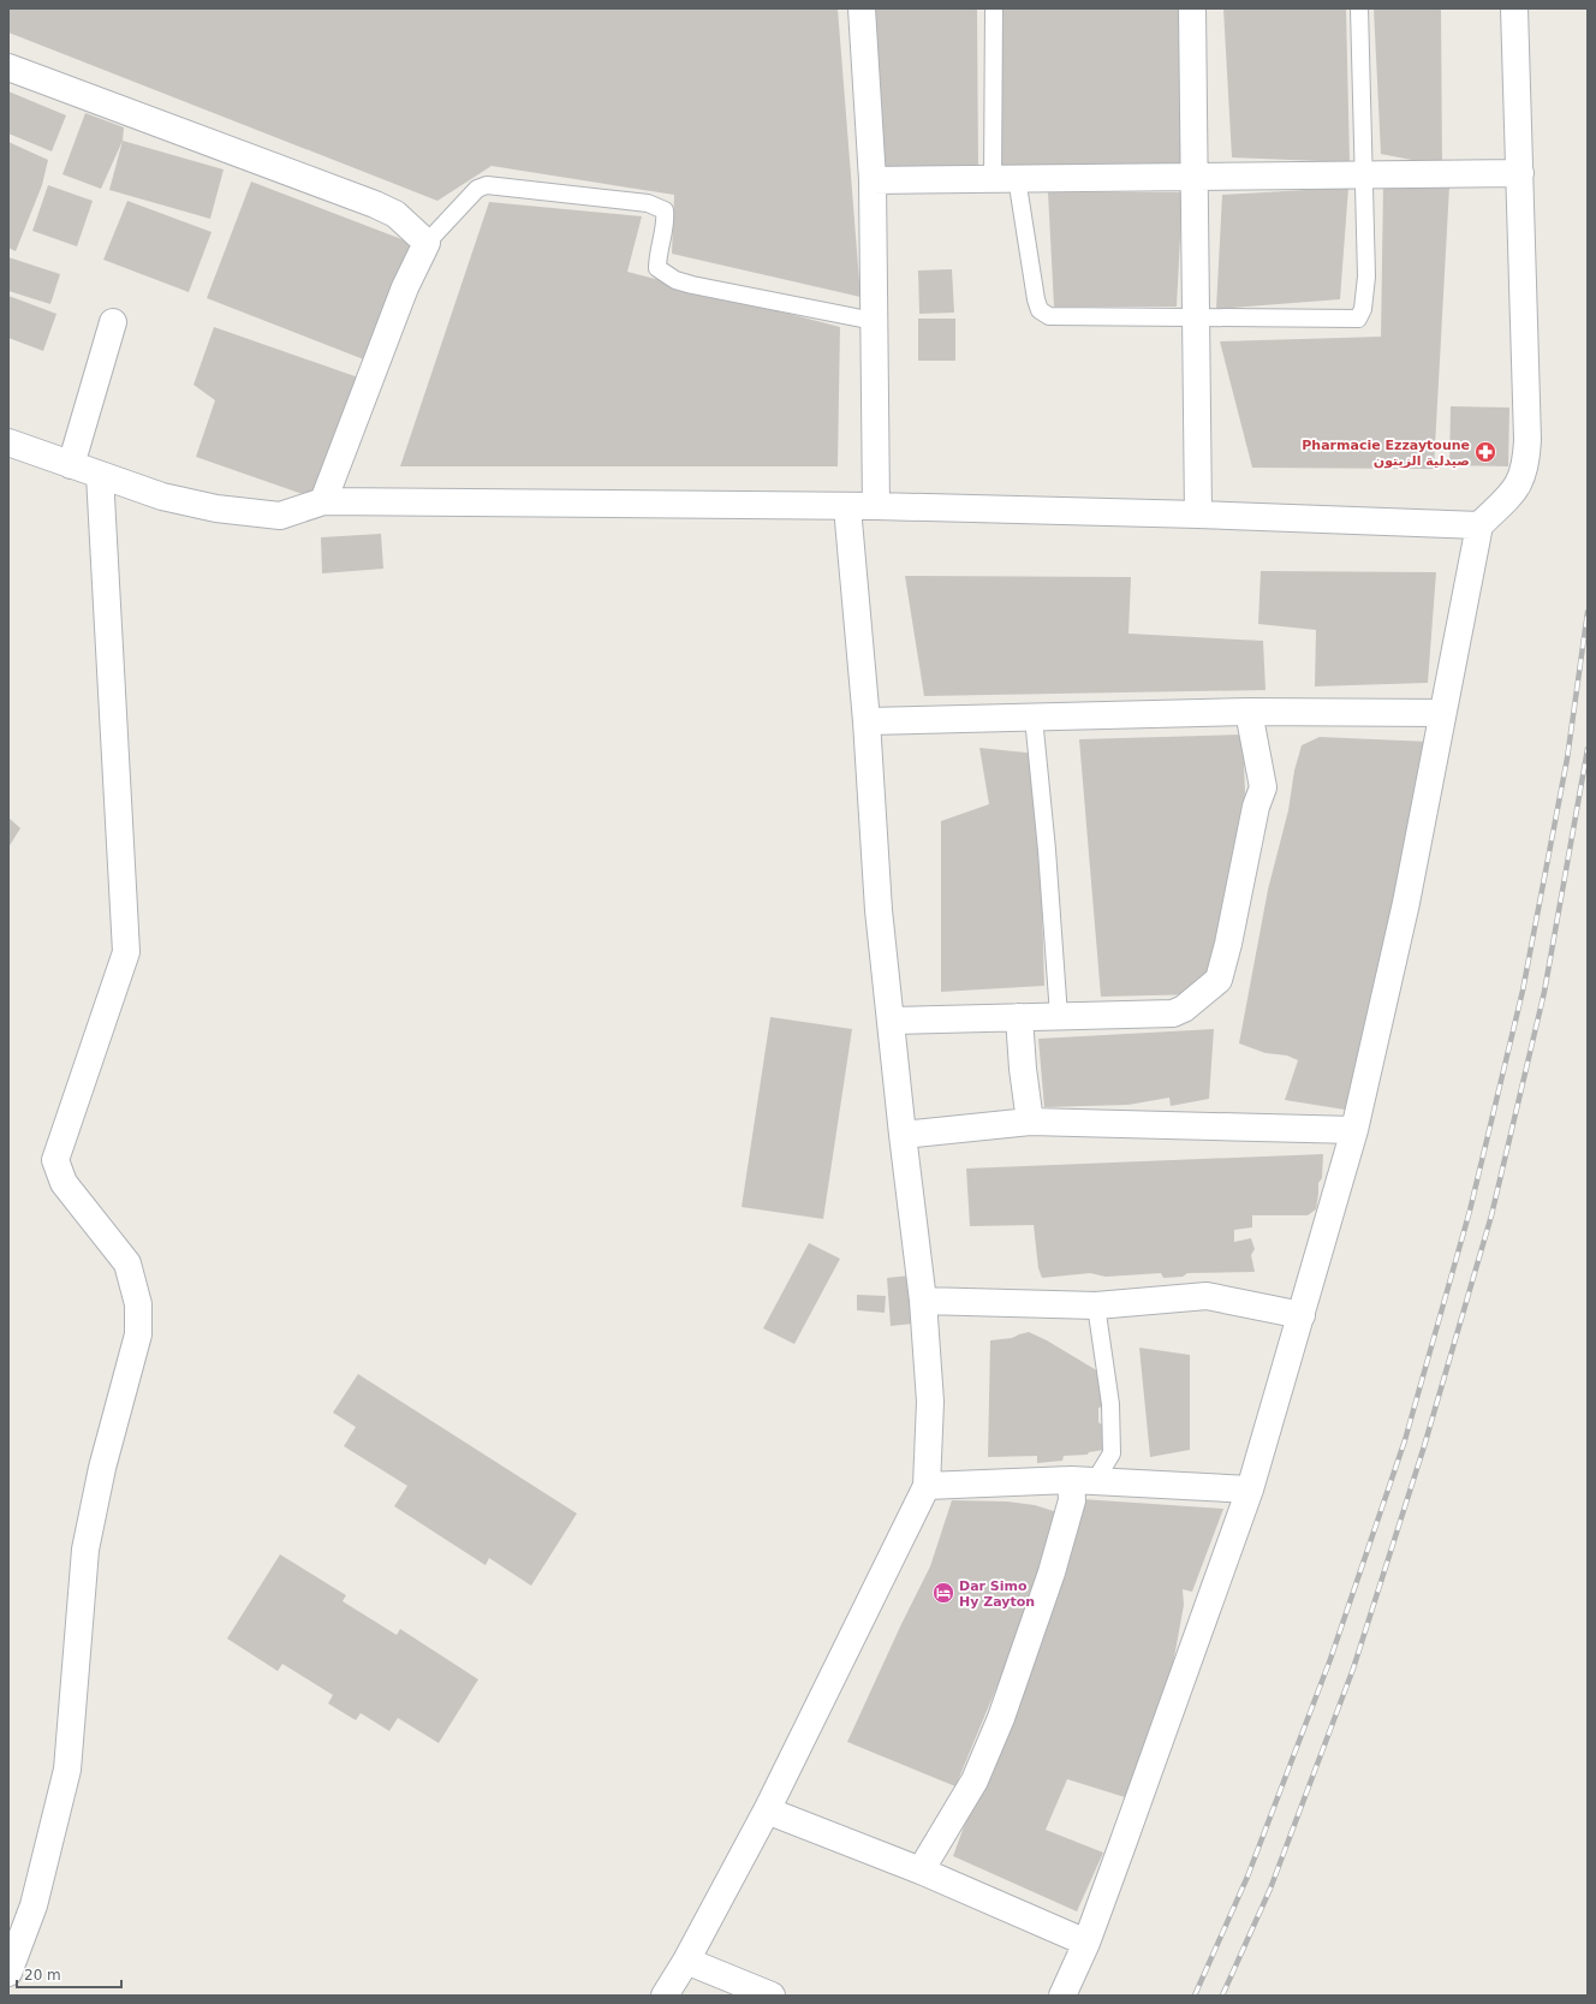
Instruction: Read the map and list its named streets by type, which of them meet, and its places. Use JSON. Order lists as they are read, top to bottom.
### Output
{
  "places": {
    "pharmacy": ["Pharmacie Ezzaytoune صيدلية الزيتون"],
    "hotel": ["Dar Simo Hy Zayton"]
  },
  "scale_bar": "20 m"
}
